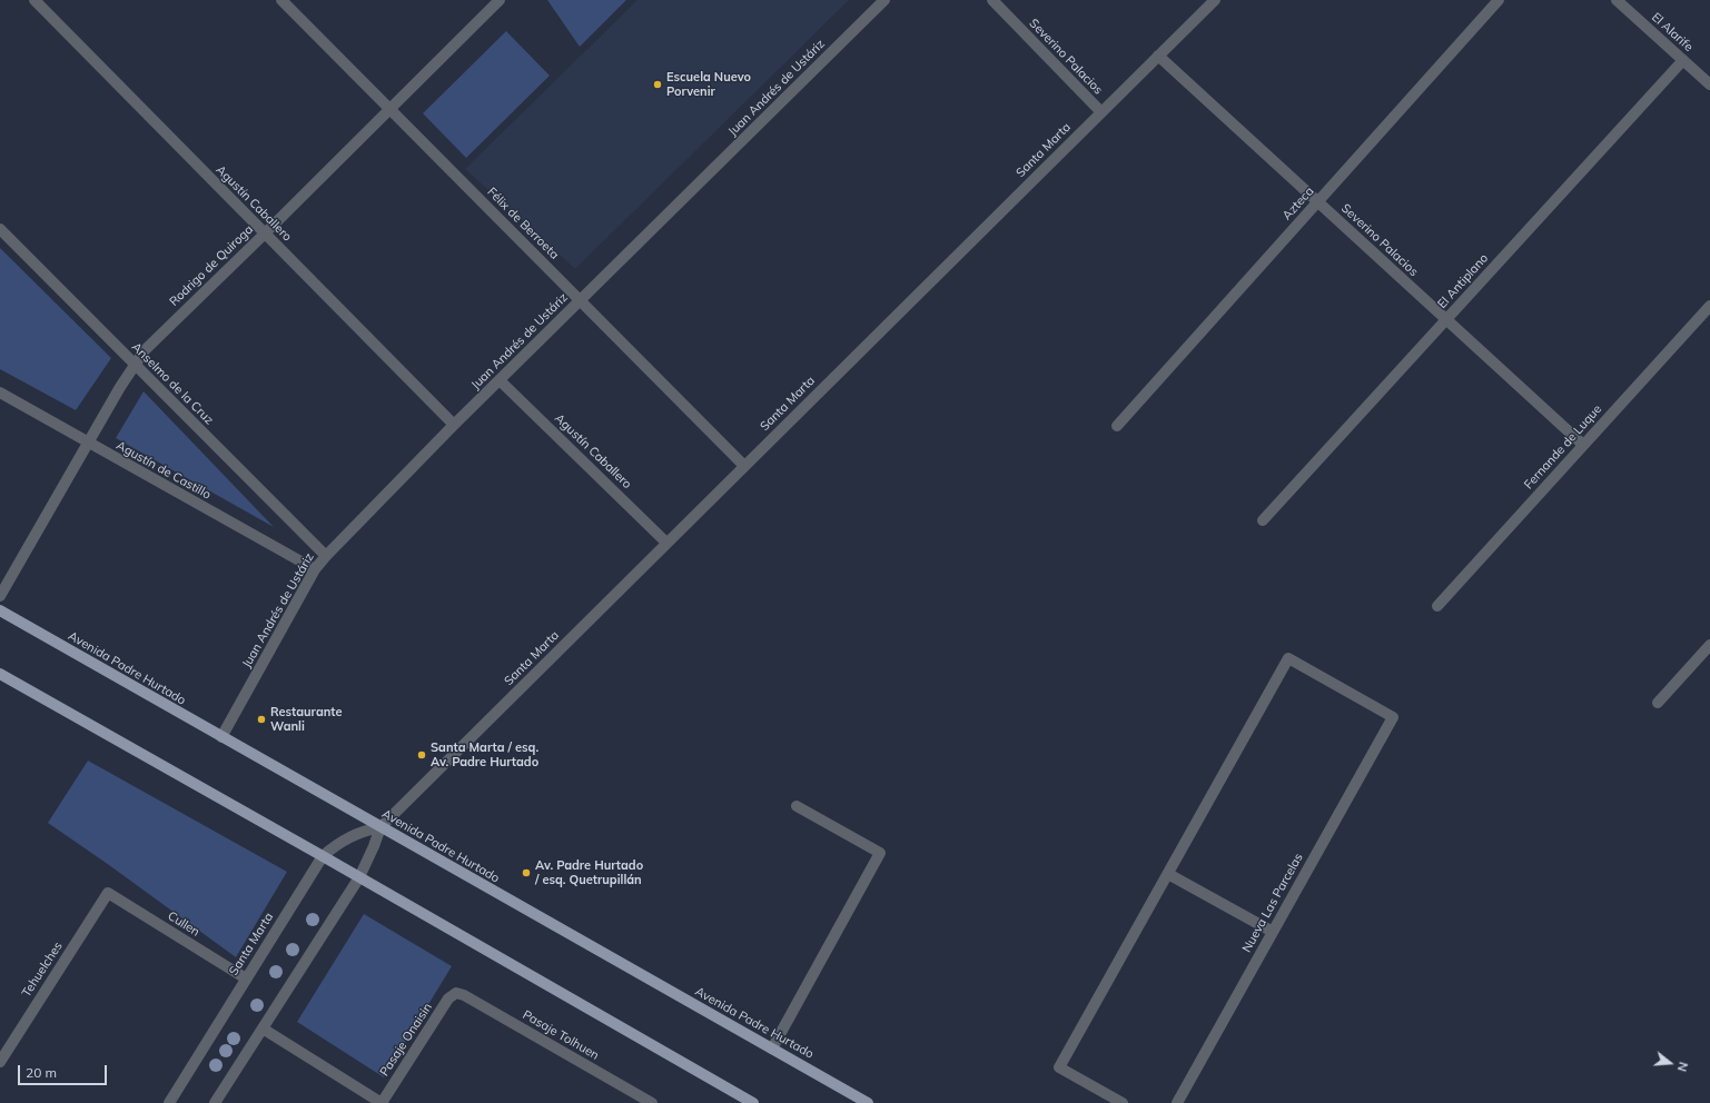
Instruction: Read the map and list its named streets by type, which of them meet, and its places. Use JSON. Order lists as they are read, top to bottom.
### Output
{
  "streets": {
    "main road": ["Avenida Padre Hurtado"],
    "street": [
      "El Alarife",
      "Severino Palacios",
      "Juan Andrés de Ustáriz",
      "Santa Marta",
      "Agustín Caballero",
      "Azteca",
      "Félix de Berroeta",
      "Rodrigo de Quiroga",
      "El Antiplano",
      "Anselmo de la Cruz",
      "Fernande de Luque",
      "Agustín de Castillo",
      "Nueva Las Parcelas",
      "Cullen",
      "Tehuelches",
      "Pasaje Tolhuen",
      "Pasaje Onaisin"
    ]
  },
  "crossings": [
    ["El Alarife", "El Antiplano"],
    ["Severino Palacios", "Santa Marta"],
    ["Severino Palacios", "Azteca"],
    ["Severino Palacios", "El Antiplano"],
    ["Severino Palacios", "Fernande de Luque"],
    ["Juan Andrés de Ustáriz", "Agustín Caballero"],
    ["Juan Andrés de Ustáriz", "Félix de Berroeta"],
    ["Juan Andrés de Ustáriz", "Anselmo de la Cruz"],
    ["Juan Andrés de Ustáriz", "Agustín de Castillo"],
    ["Juan Andrés de Ustáriz", "Avenida Padre Hurtado"],
    ["Santa Marta", "Agustín Caballero"],
    ["Santa Marta", "Félix de Berroeta"],
    ["Santa Marta", "Avenida Padre Hurtado"],
    ["Santa Marta", "Cullen"],
    ["Agustín Caballero", "Rodrigo de Quiroga"],
    ["Félix de Berroeta", "Rodrigo de Quiroga"],
    ["Rodrigo de Quiroga", "Anselmo de la Cruz"],
    ["Rodrigo de Quiroga", "Agustín de Castillo"],
    ["Cullen", "Tehuelches"],
    ["Pasaje Tolhuen", "Pasaje Onaisin"]
  ],
  "places": [
    "Escuela Nuevo Porvenir",
    "Restaurante Wanli",
    "Santa Marta / esq. Av. Padre Hurtado",
    "Av. Padre Hurtado / esq. Quetrupillán"
  ],
  "scale_bar": "20 m",
  "north": "right"
}
